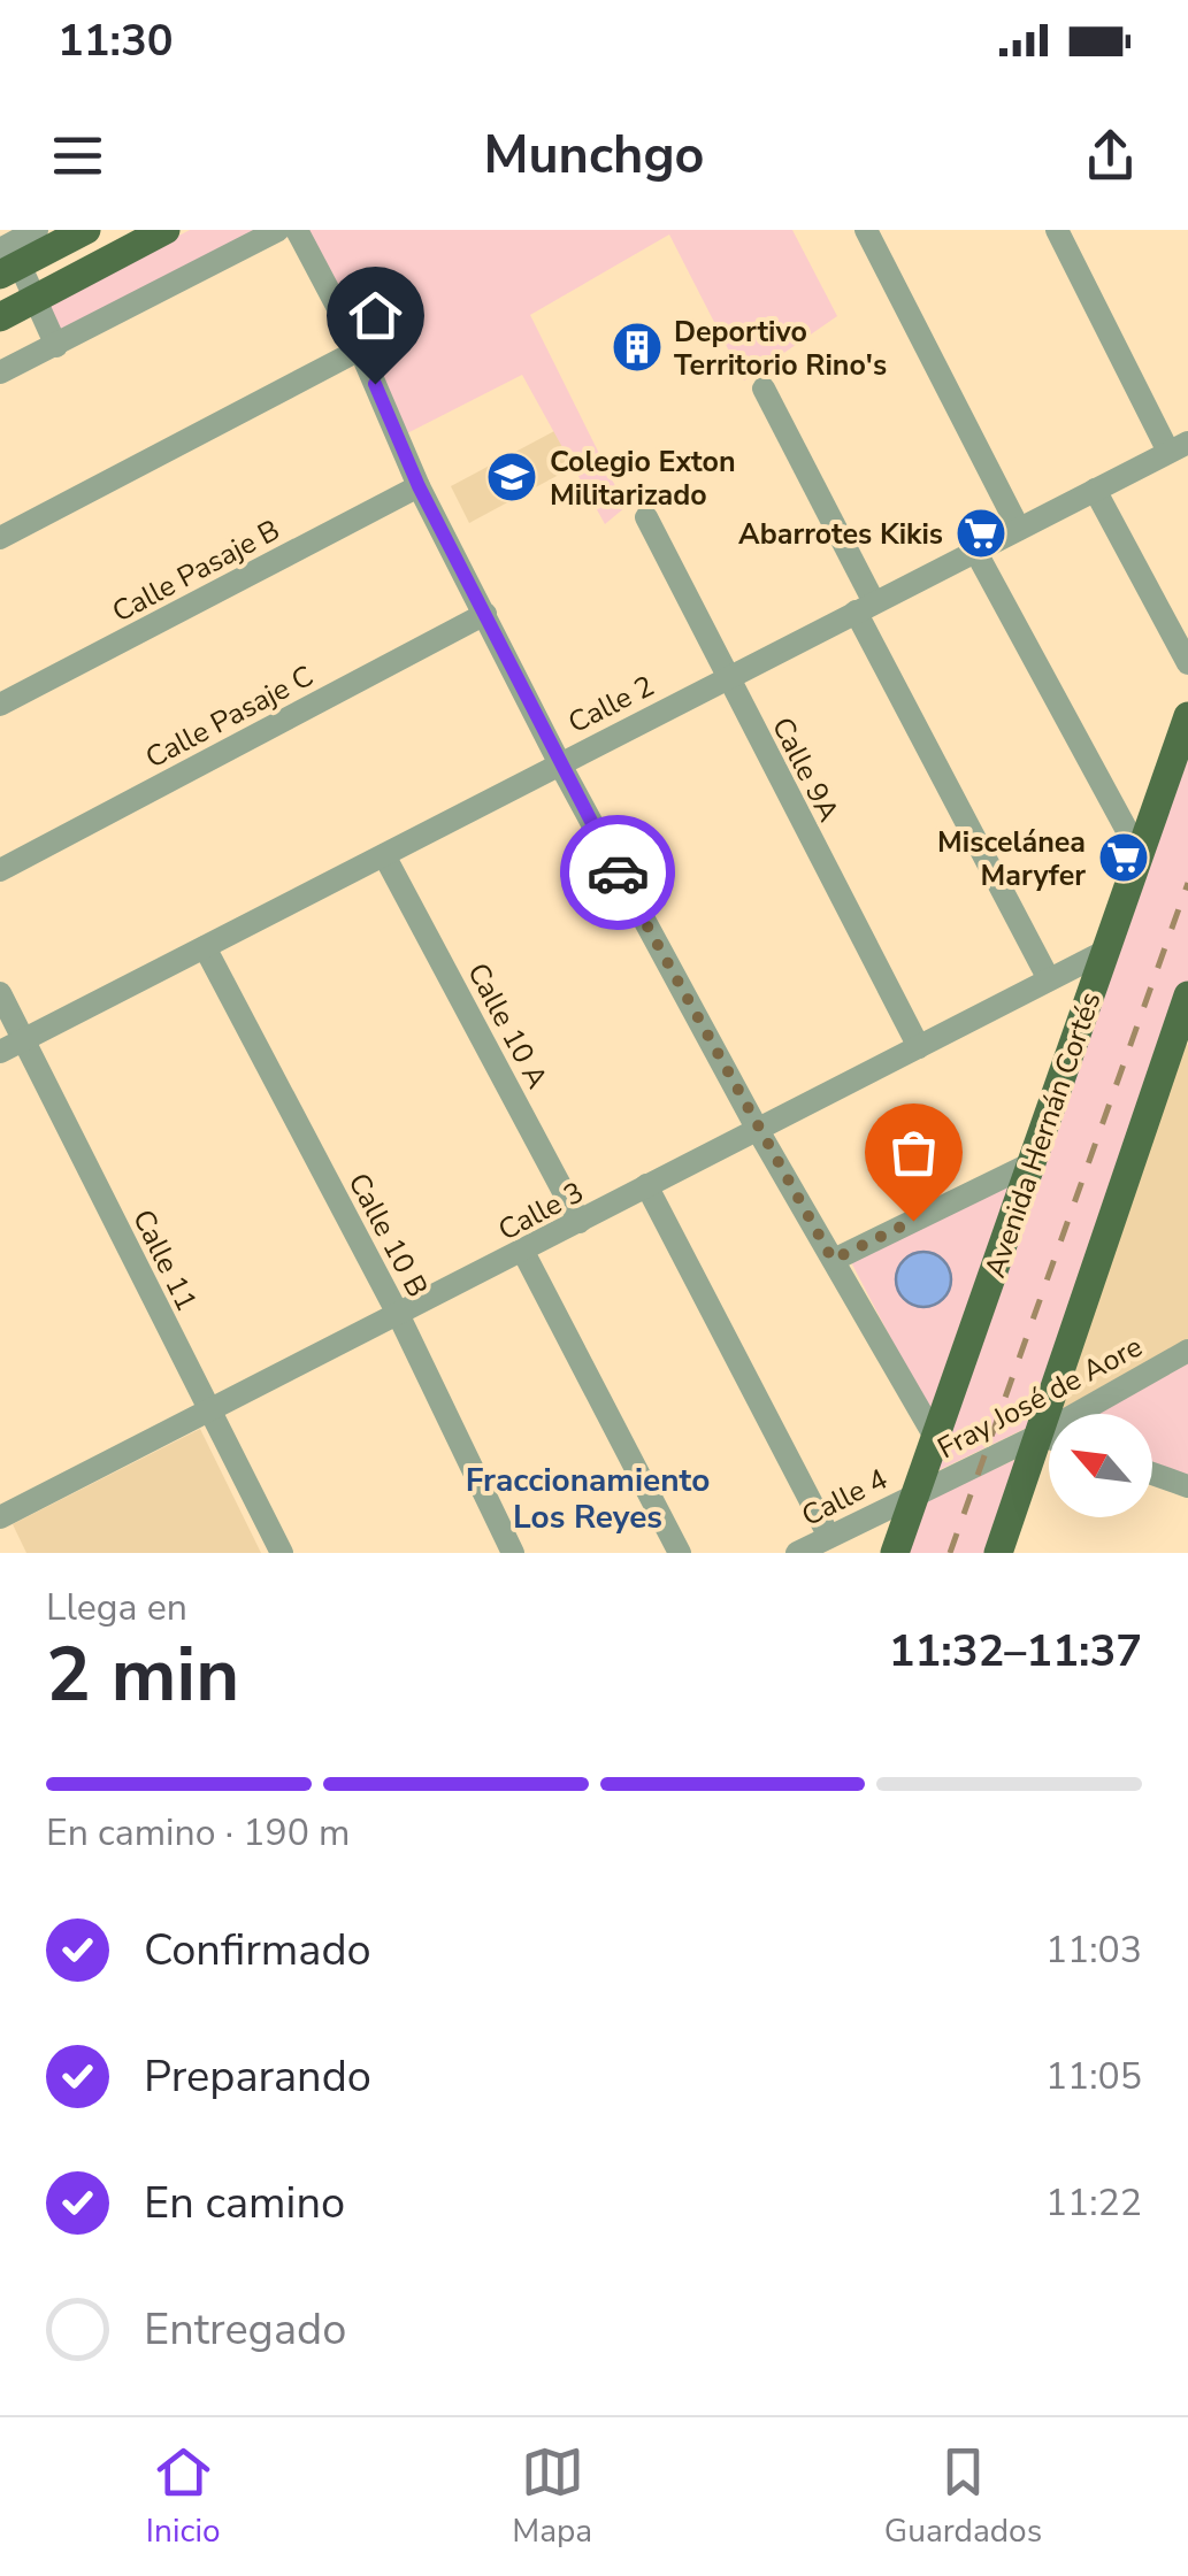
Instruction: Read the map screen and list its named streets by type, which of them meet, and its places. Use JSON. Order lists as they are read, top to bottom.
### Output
{
  "streets": {
    "main road": ["Avenida Hernán Cortés"],
    "street": [
      "Calle Pasaje B",
      "Calle 2",
      "Calle Pasaje C",
      "Calle 9A",
      "Calle 10 A",
      "Calle 3",
      "Calle 10 B",
      "Calle 11",
      "Fray José de Aore",
      "Calle 4"
    ]
  },
  "crossings": [
    ["Calle 2", "Calle 9A"],
    ["Calle 2", "Calle 10 A"],
    ["Calle 2", "Calle 10 B"],
    ["Calle 2", "Calle 11"],
    ["Calle 9A", "Calle 3"],
    ["Calle 10 A", "Calle 3"],
    ["Avenida Hernán Cortés", "Calle 3"],
    ["Avenida Hernán Cortés", "Fray José de Aore"],
    ["Avenida Hernán Cortés", "Calle 4"],
    ["Calle 3", "Calle 10 B"],
    ["Calle 3", "Calle 11"],
    ["Fray José de Aore", "Calle 4"]
  ],
  "districts": ["Fraccionamiento Los Reyes"],
  "places": {
    "building": ["Deportivo Territorio Rino's"],
    "school or university": ["Colegio Exton Militarizado"],
    "supermarket": ["Abarrotes Kikis", "Miscelánea Maryfer"]
  },
  "north": "top left",
  "page": {
    "status": "11:30",
    "header": "Munchgo",
    "heading": ["2 min", "Llega en", "11:32–11:37"],
    "bar": "En camino · 190 m",
    "list": [
      ["Confirmado", "11:03"],
      ["Preparando", "11:05"],
      ["En camino", "11:22"],
      "Entregado"
    ],
    "tabs": ["Inicio", "Mapa", "Guardados"]
  }
}
